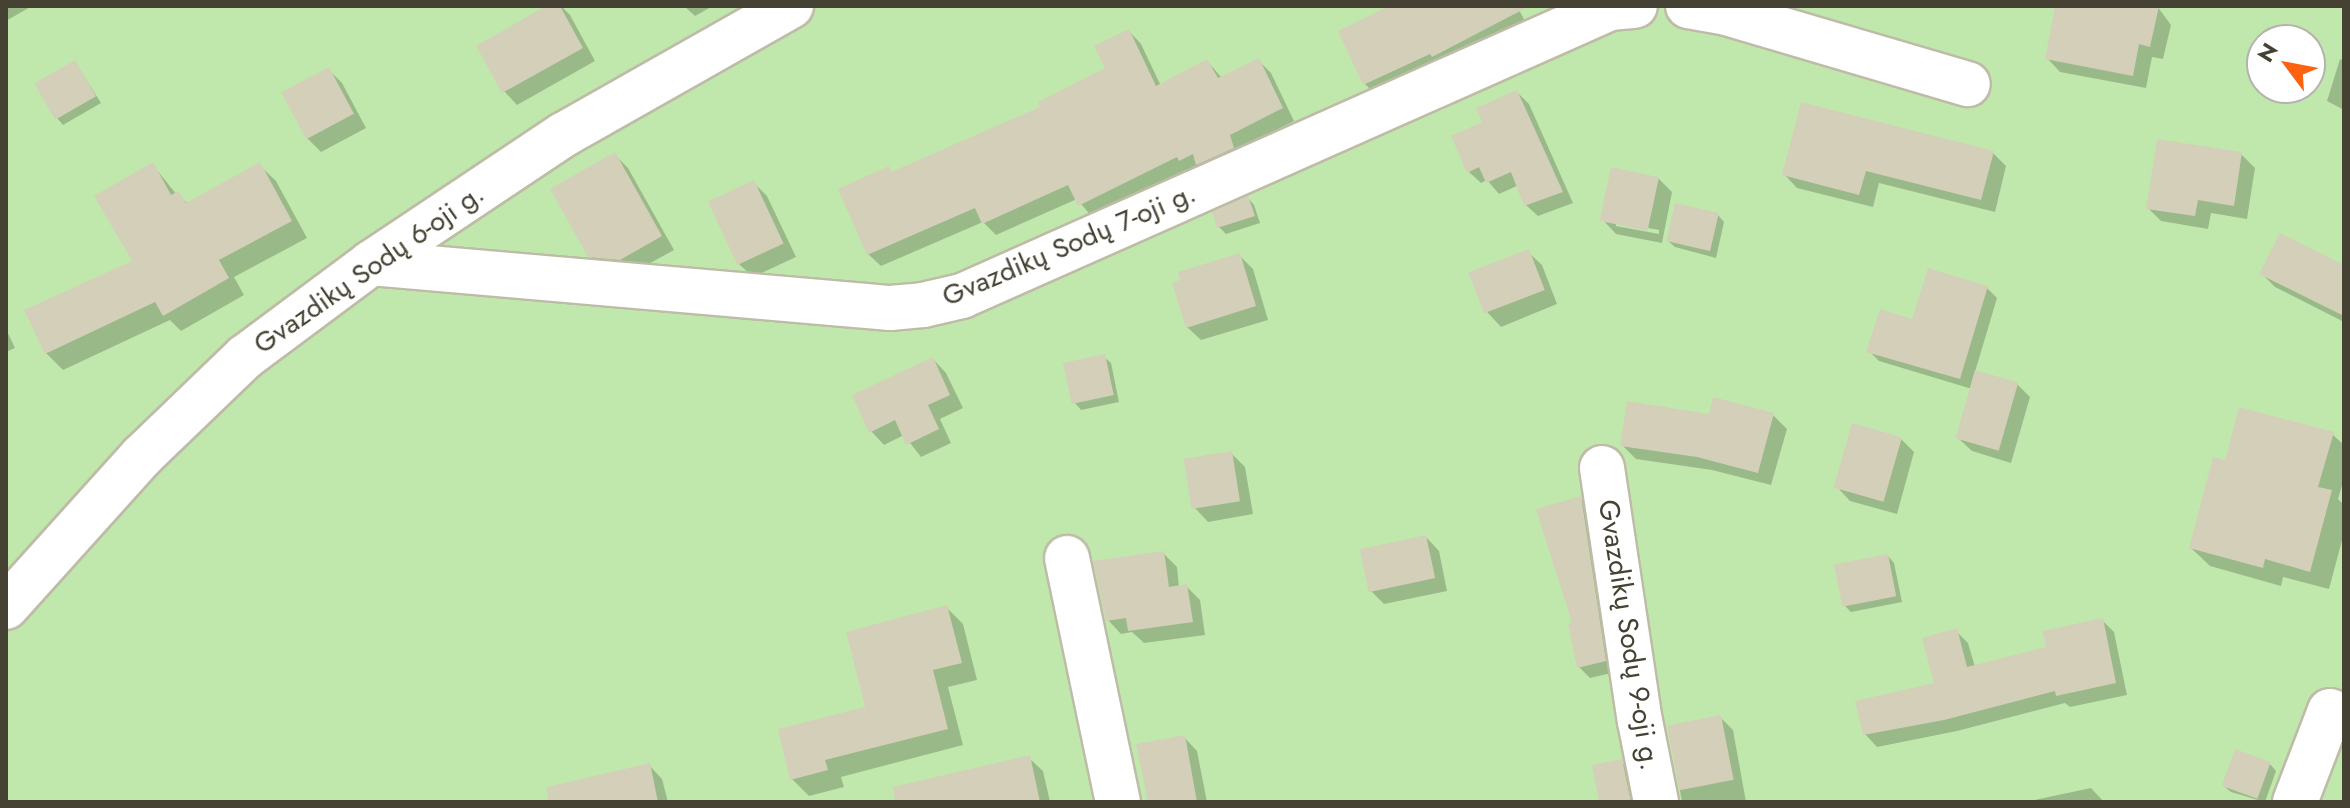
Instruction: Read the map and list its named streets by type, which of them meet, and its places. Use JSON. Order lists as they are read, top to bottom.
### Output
{
  "streets": {
    "street": ["Gvazdikų Sodų 7-oji g.", "Gvazdikų Sodų 6-oji g.", "Gvazdikų Sodų 9-oji g."]
  },
  "crossings": [
    ["Gvazdikų Sodų 7-oji g.", "Gvazdikų Sodų 6-oji g."]
  ],
  "north": "top left"
}
